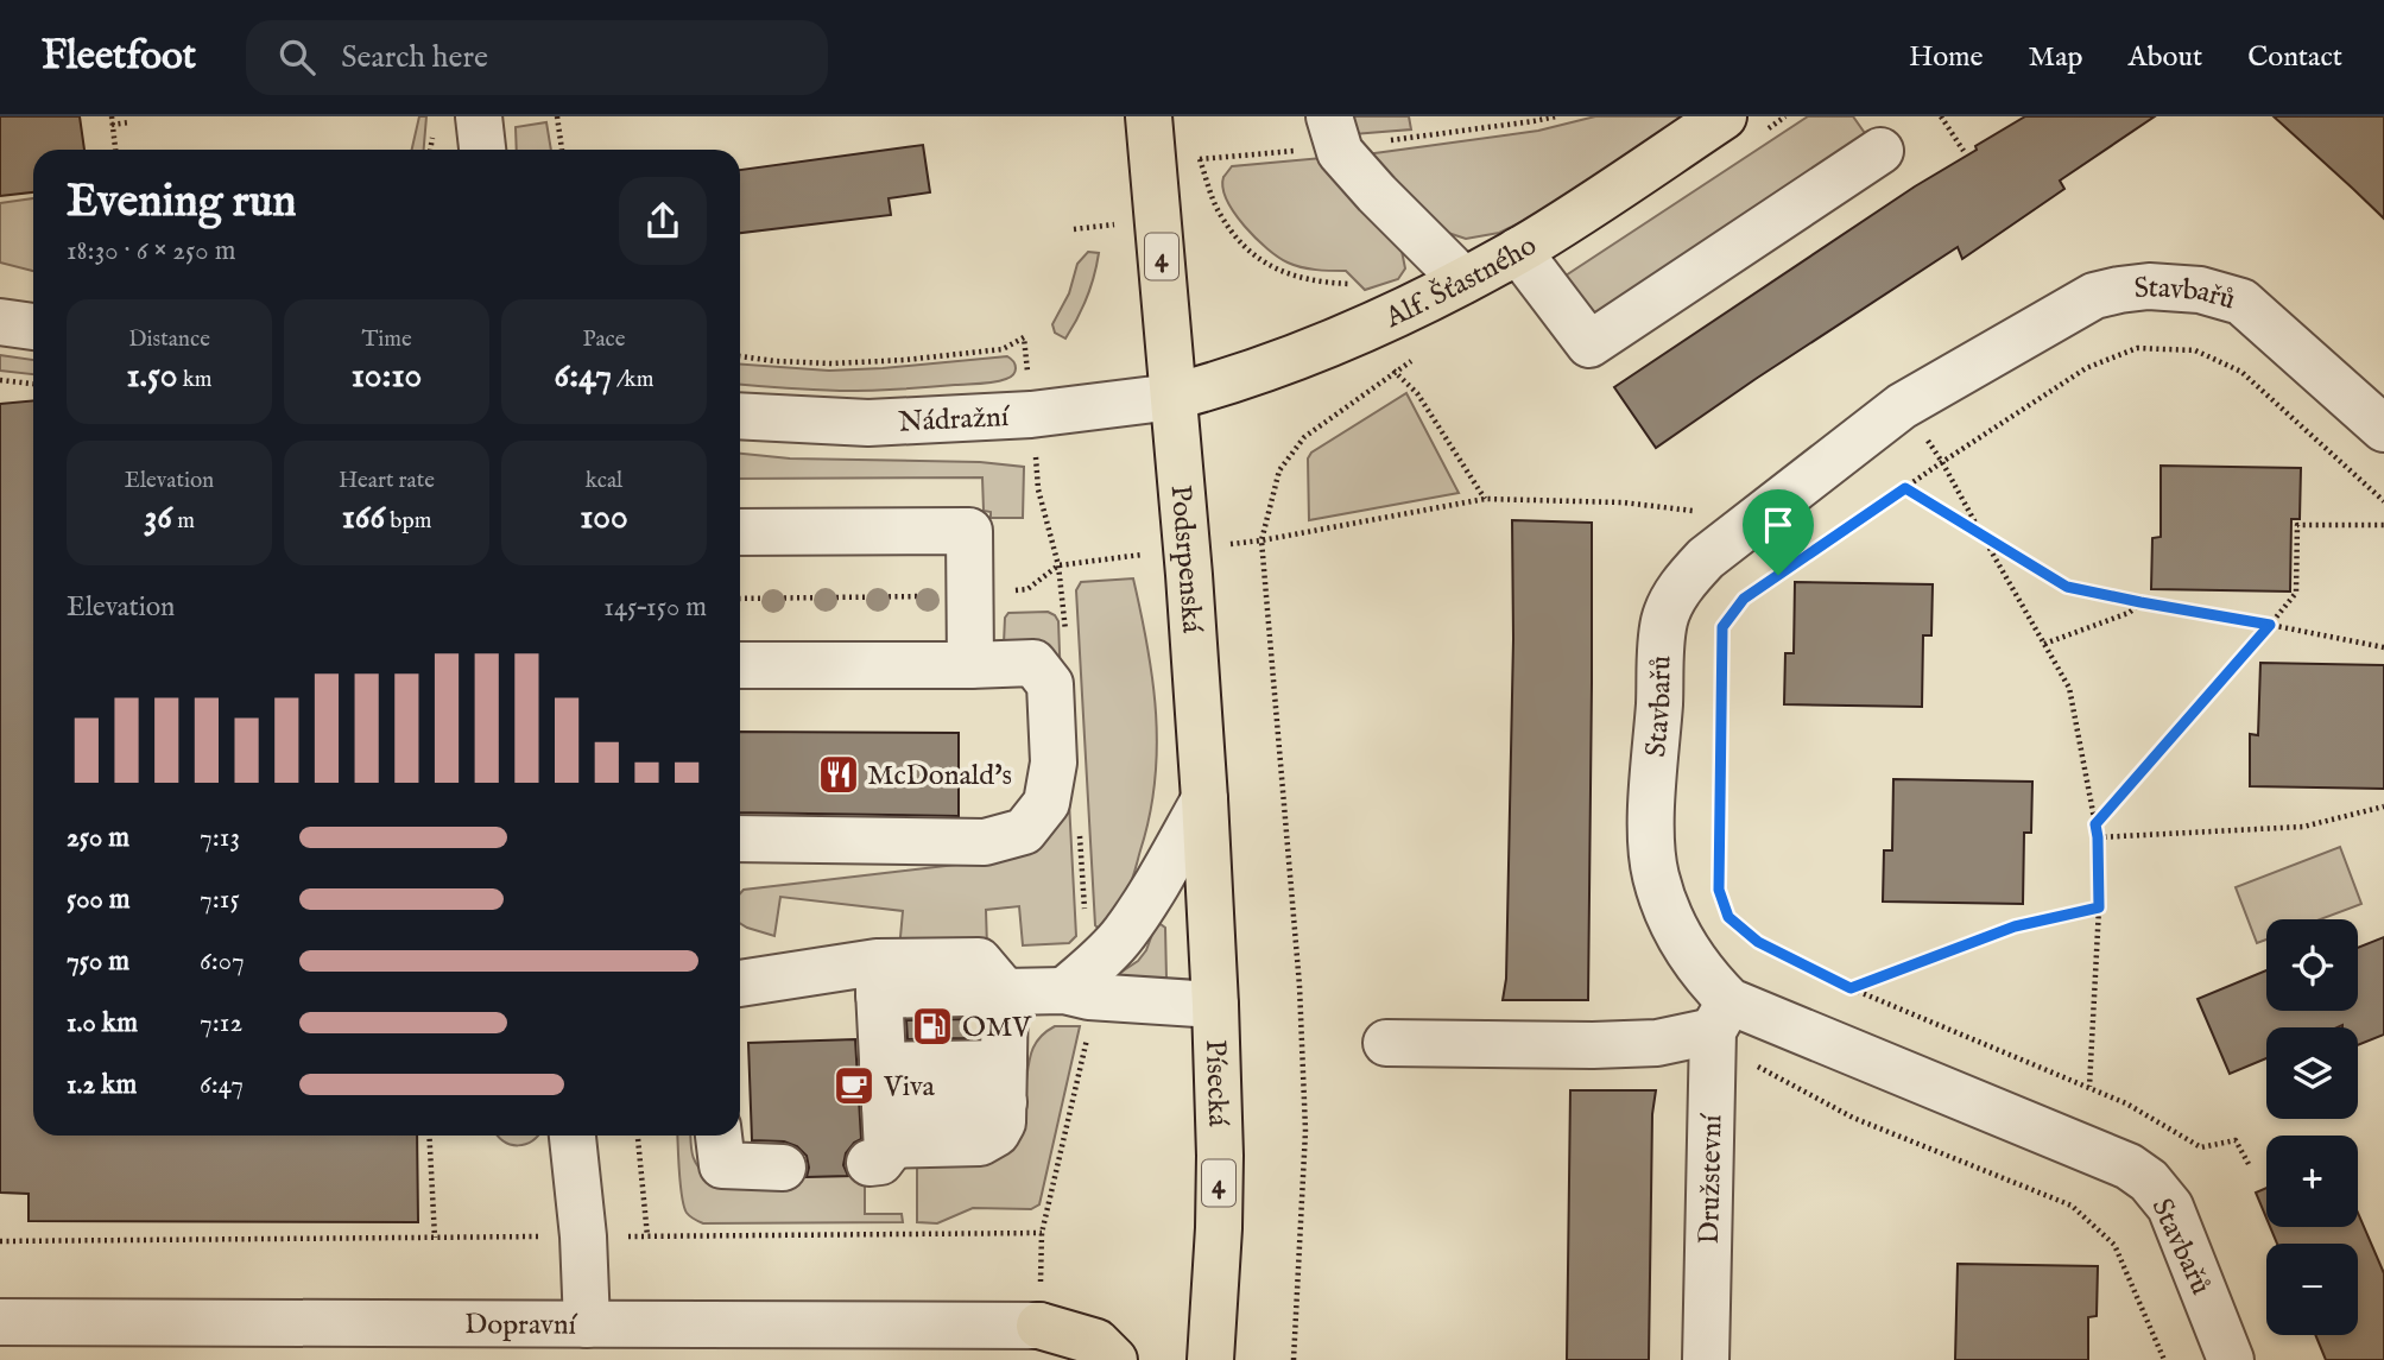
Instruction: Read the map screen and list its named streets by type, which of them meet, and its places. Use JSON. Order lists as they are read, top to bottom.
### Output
{
  "streets": {
    "main road": [
      "4",
      "Alf. Šťastného",
      "Podsrpenská",
      "Písecká"
    ],
    "street": [
      "Stavbařů",
      "Nádražní",
      "Družstevní",
      "Dopravní"
    ]
  },
  "crossings": [
    ["Alf. Šťastného", "Nádražní"],
    ["Alf. Šťastného", "Podsrpenská"],
    ["Stavbařů", "Družstevní"],
    ["Nádražní", "Podsrpenská"],
    ["Podsrpenská", "Písecká"]
  ],
  "places": {
    "restaurant": ["McDonald's"],
    "fuel station": ["OMV"],
    "cafe": ["Viva"]
  },
  "page": {
    "header": "Fleetfoot",
    "search": "Search here",
    "nav": [
      "Home",
      "Map",
      "About",
      "Contact"
    ],
    "heading": ["Evening run", "18:30 · 6 × 250 m"],
    "stats": [
      ["Distance", "1.50 km"],
      ["Time", "10:10"],
      ["Pace", "6:47 /km"],
      ["Elevation", "36 m"],
      ["Heart rate", "166 bpm"],
      ["kcal", "100"]
    ],
    "chart": ["Elevation", "145–150 m"],
    "list": [
      {
        "name": "250 m",
        "note": "7:13"
      },
      {
        "name": "500 m",
        "note": "7:15"
      },
      {
        "name": "750 m",
        "note": "6:07"
      },
      {
        "name": "1.0 km",
        "note": "7:12"
      },
      {
        "name": "1.2 km",
        "note": "6:47"
      }
    ],
    "map_buttons": ["+", "−"]
  }
}
